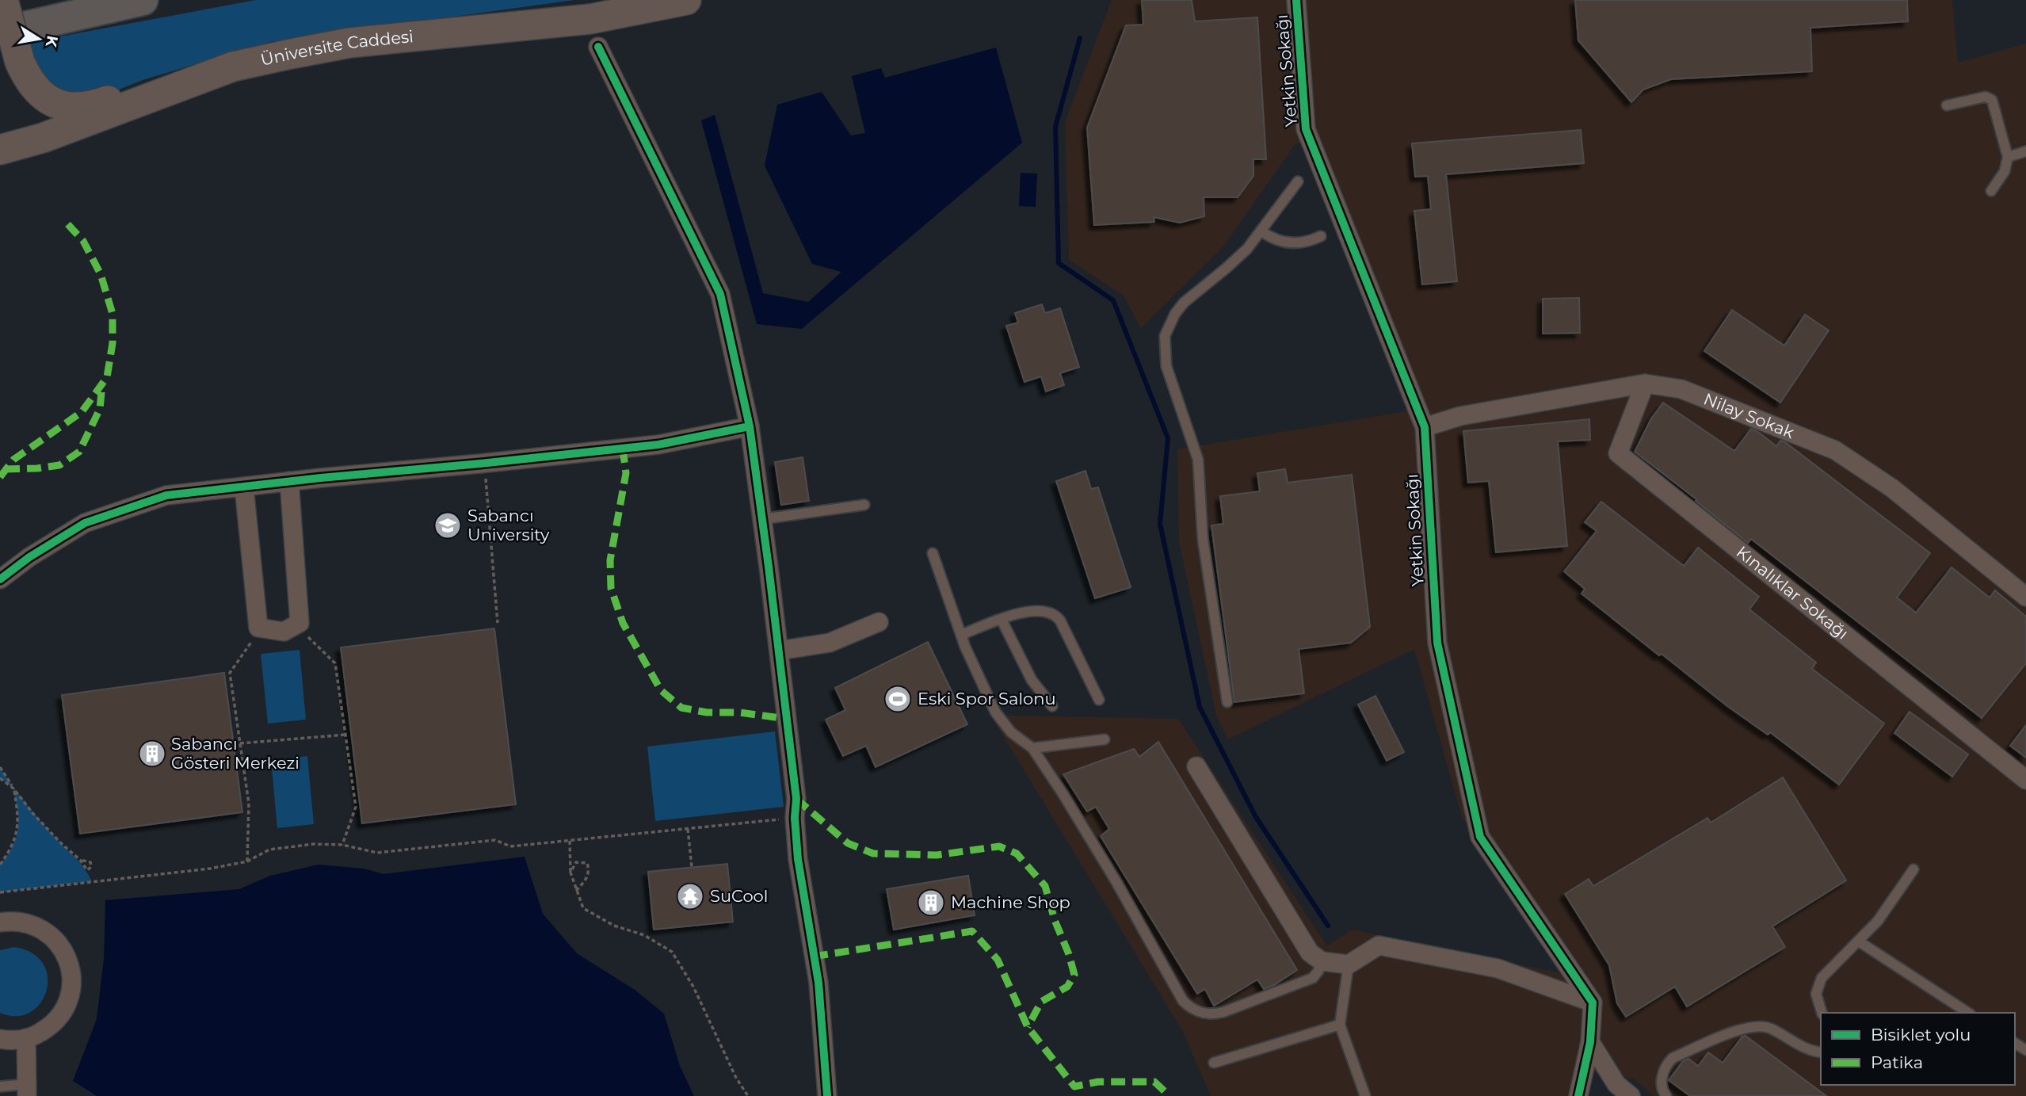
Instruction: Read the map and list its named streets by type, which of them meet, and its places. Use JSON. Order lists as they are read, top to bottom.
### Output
{
  "streets": {
    "main road": ["Üniversite Caddesi"],
    "street": ["Yetkin Sokağı", "Nilay Sokak", "Kınalıklar Sokağı"]
  },
  "crossings": [
    ["Yetkin Sokağı", "Nilay Sokak"],
    ["Nilay Sokak", "Kınalıklar Sokağı"]
  ],
  "places": {
    "school or university": ["Sabancı University"],
    "sports": ["Eski Spor Salonu"],
    "building": ["Sabancı Gösteri Merkezi", "Machine Shop"],
    "temple": ["SuCool"]
  },
  "legend": ["Bisiklet yolu", "Patika"],
  "north": "right"
}
